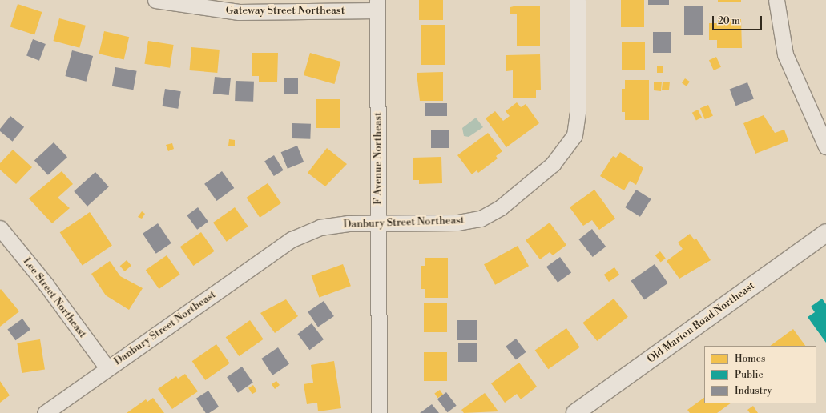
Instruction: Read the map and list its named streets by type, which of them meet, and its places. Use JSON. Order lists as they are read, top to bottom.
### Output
{
  "streets": {
    "main road": ["Old Marion Road Northeast"],
    "street": [
      "Gateway Street Northeast",
      "F Avenue Northeast",
      "Danbury Street Northeast",
      "Lee Street Northeast"
    ]
  },
  "crossings": [
    ["Gateway Street Northeast", "F Avenue Northeast"],
    ["F Avenue Northeast", "Danbury Street Northeast"],
    ["Danbury Street Northeast", "Lee Street Northeast"]
  ],
  "legend": ["Homes", "Public", "Industry"],
  "scale_bar": "20 m"
}
